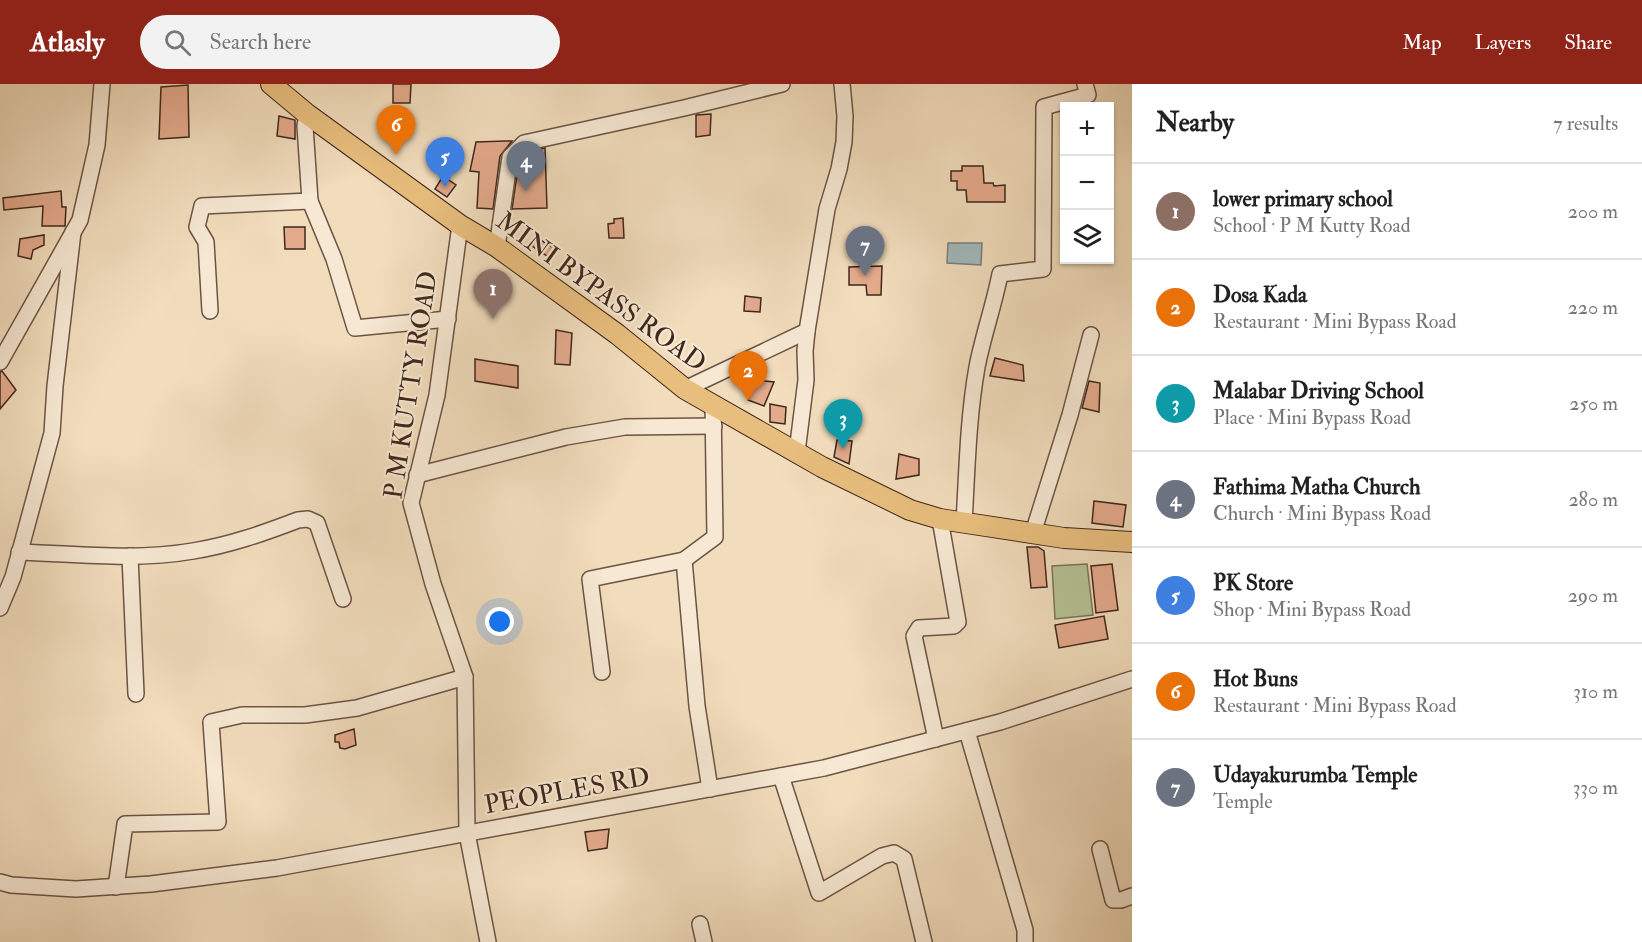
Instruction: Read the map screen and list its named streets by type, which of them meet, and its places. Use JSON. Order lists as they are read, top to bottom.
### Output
{
  "streets": {
    "main road": ["MINI BYPASS ROAD"],
    "street": ["P M KUTTY ROAD", "PEOPLES RD"]
  },
  "crossings": [
    ["MINI BYPASS ROAD", "P M KUTTY ROAD"],
    ["P M KUTTY ROAD", "PEOPLES RD"]
  ],
  "page": {
    "header": "Atlasly",
    "search": "Search here",
    "nav": ["Map", "Layers", "Share"],
    "heading": ["Nearby", "7 results"],
    "map_buttons": ["+", "−"],
    "pins": [
      "6",
      "5",
      "4",
      "7",
      "1",
      "2",
      "3"
    ],
    "list": [
      {
        "mark": "1",
        "name": "lower primary school",
        "note": "School · P M Kutty Road",
        "value": "200 m"
      },
      {
        "mark": "2",
        "name": "Dosa Kada",
        "note": "Restaurant · Mini Bypass Road",
        "value": "220 m"
      },
      {
        "mark": "3",
        "name": "Malabar Driving School",
        "note": "Place · Mini Bypass Road",
        "value": "250 m"
      },
      {
        "mark": "4",
        "name": "Fathima Matha Church",
        "note": "Church · Mini Bypass Road",
        "value": "280 m"
      },
      {
        "mark": "5",
        "name": "PK Store",
        "note": "Shop · Mini Bypass Road",
        "value": "290 m"
      },
      {
        "mark": "6",
        "name": "Hot Buns",
        "note": "Restaurant · Mini Bypass Road",
        "value": "310 m"
      },
      {
        "mark": "7",
        "name": "Udayakurumba Temple",
        "note": "Temple",
        "value": "330 m"
      }
    ]
  }
}
